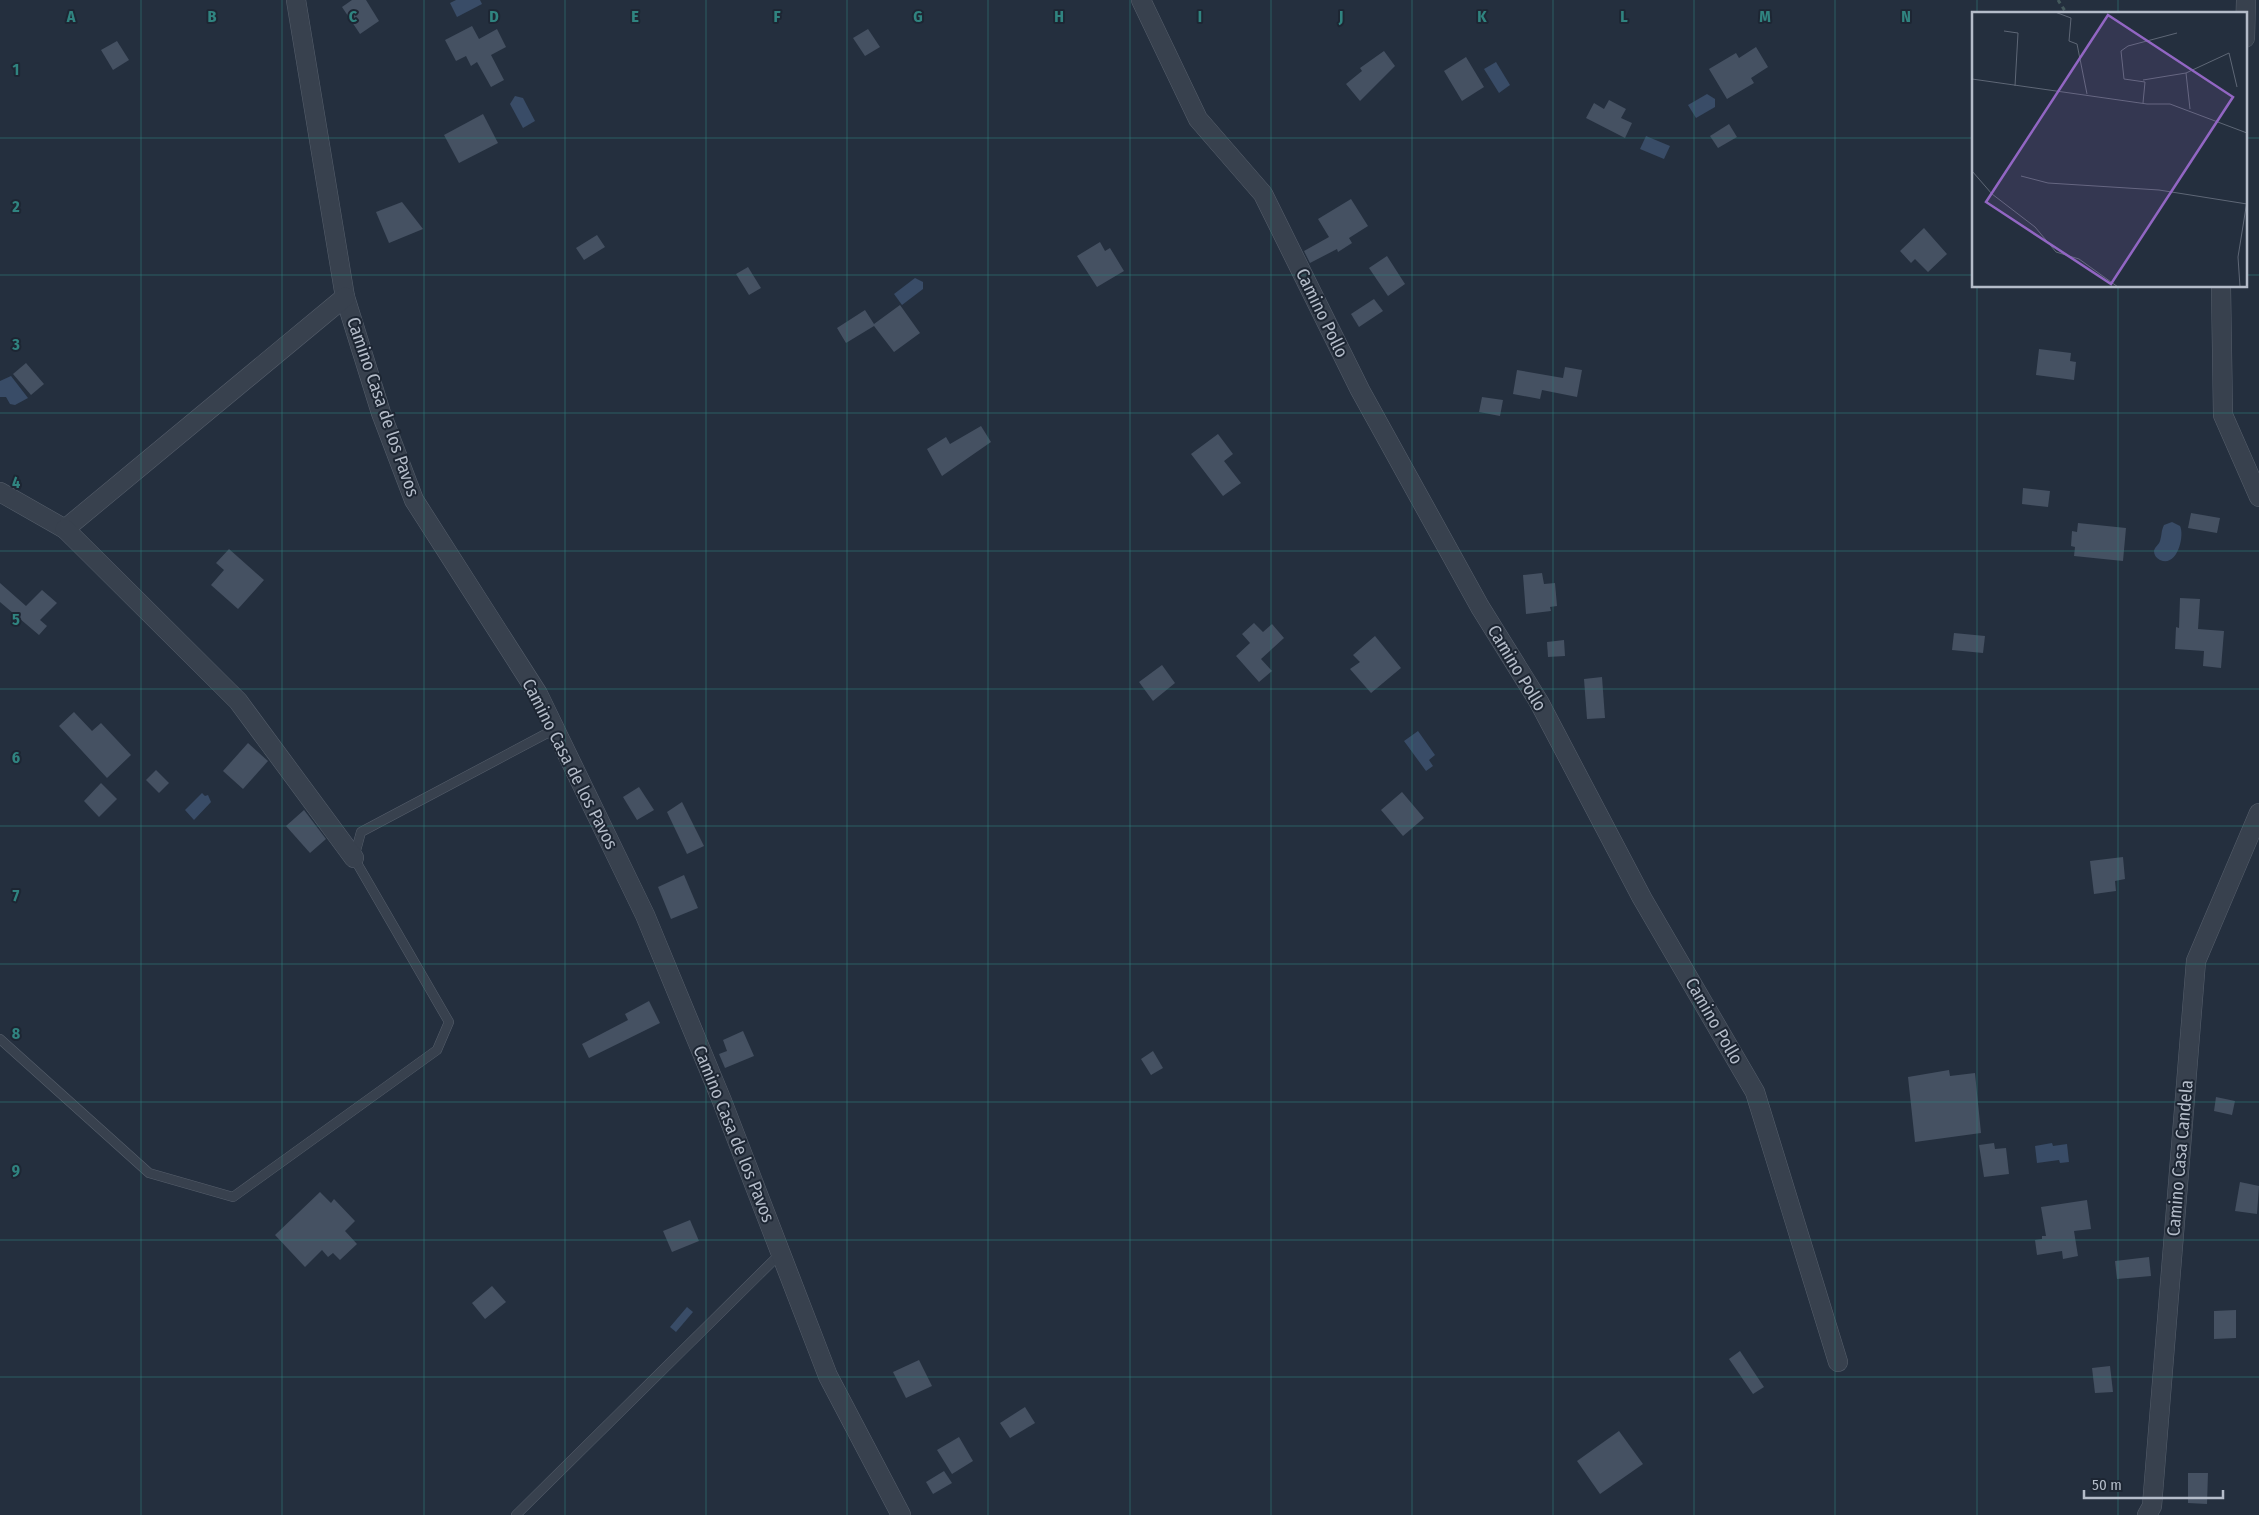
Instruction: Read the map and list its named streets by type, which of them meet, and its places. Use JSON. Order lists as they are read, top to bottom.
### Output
{
  "streets": {
    "street": ["Camino Pollo", "Camino Casa de los Pavos", "Camino Casa Candela"]
  },
  "scale_bar": "50 m",
  "grid": {
    "columns": [
      "A",
      "B",
      "C",
      "D",
      "E",
      "F",
      "G",
      "H",
      "I",
      "J",
      "K",
      "L",
      "M",
      "N"
    ],
    "rows": [
      "1",
      "2",
      "3",
      "4",
      "5",
      "6",
      "7",
      "8",
      "9"
    ]
  }
}
